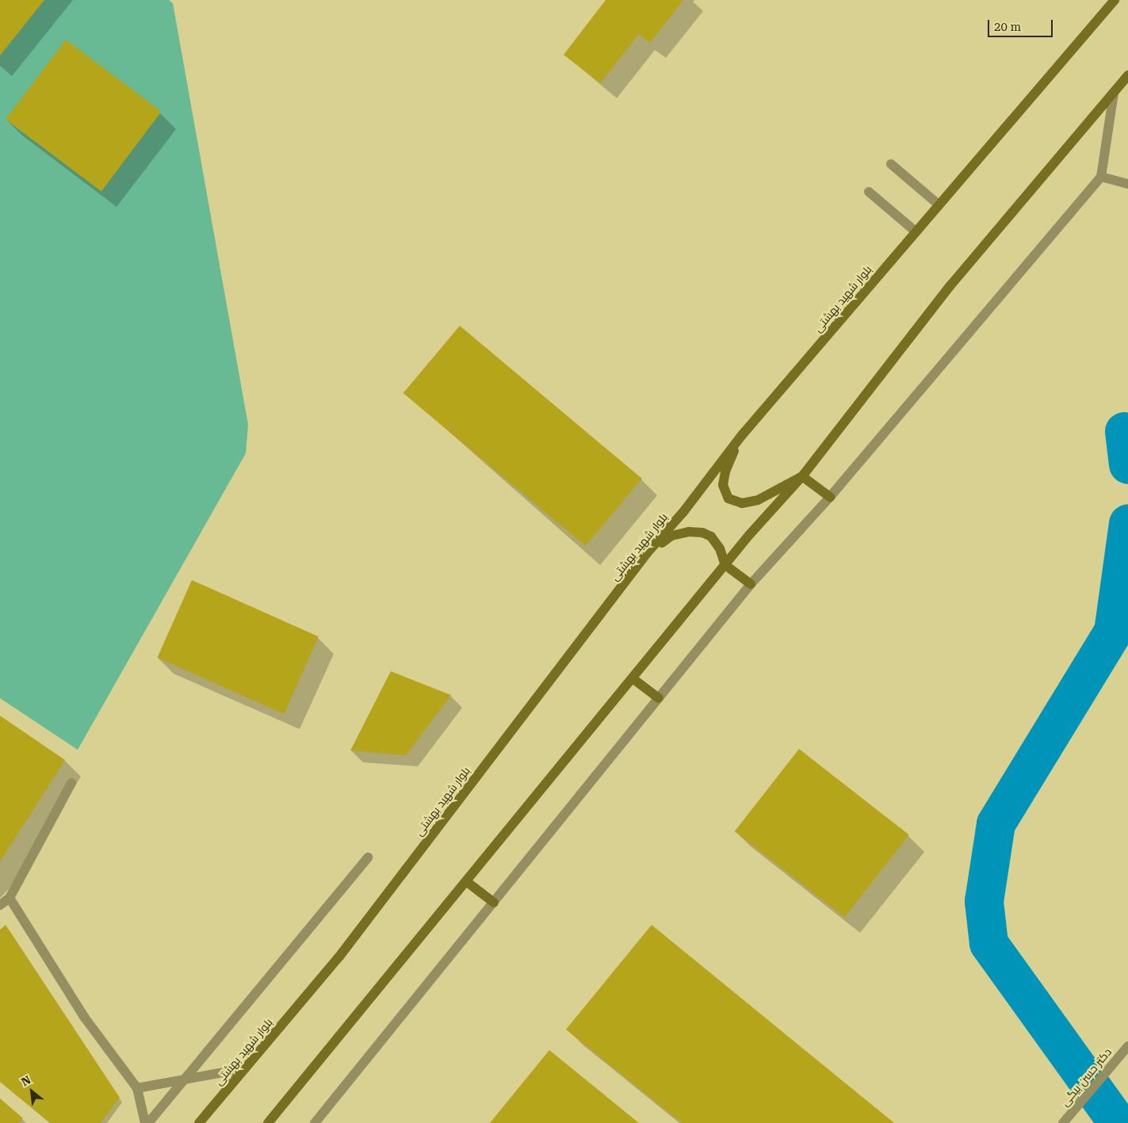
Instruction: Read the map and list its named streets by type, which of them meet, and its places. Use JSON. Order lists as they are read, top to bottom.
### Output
{
  "streets": {
    "main road": ["بلوار شهید بهشتی"],
    "street": ["دکتر حسن بیگی"]
  },
  "scale_bar": "20 m",
  "north": "top left"
}
